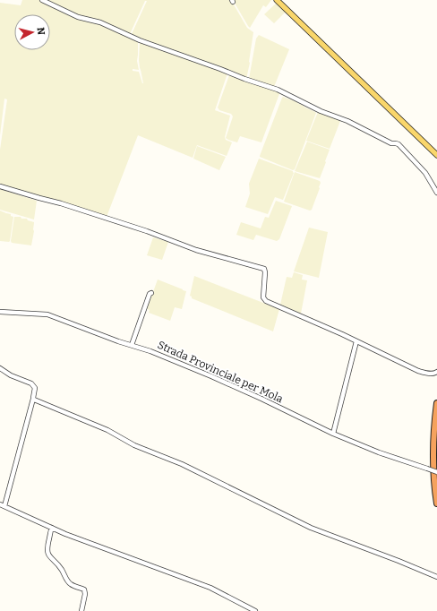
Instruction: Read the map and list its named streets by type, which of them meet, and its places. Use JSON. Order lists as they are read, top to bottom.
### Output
{
  "streets": {
    "street": ["Strada Provinciale per Mola"]
  },
  "north": "right"
}
